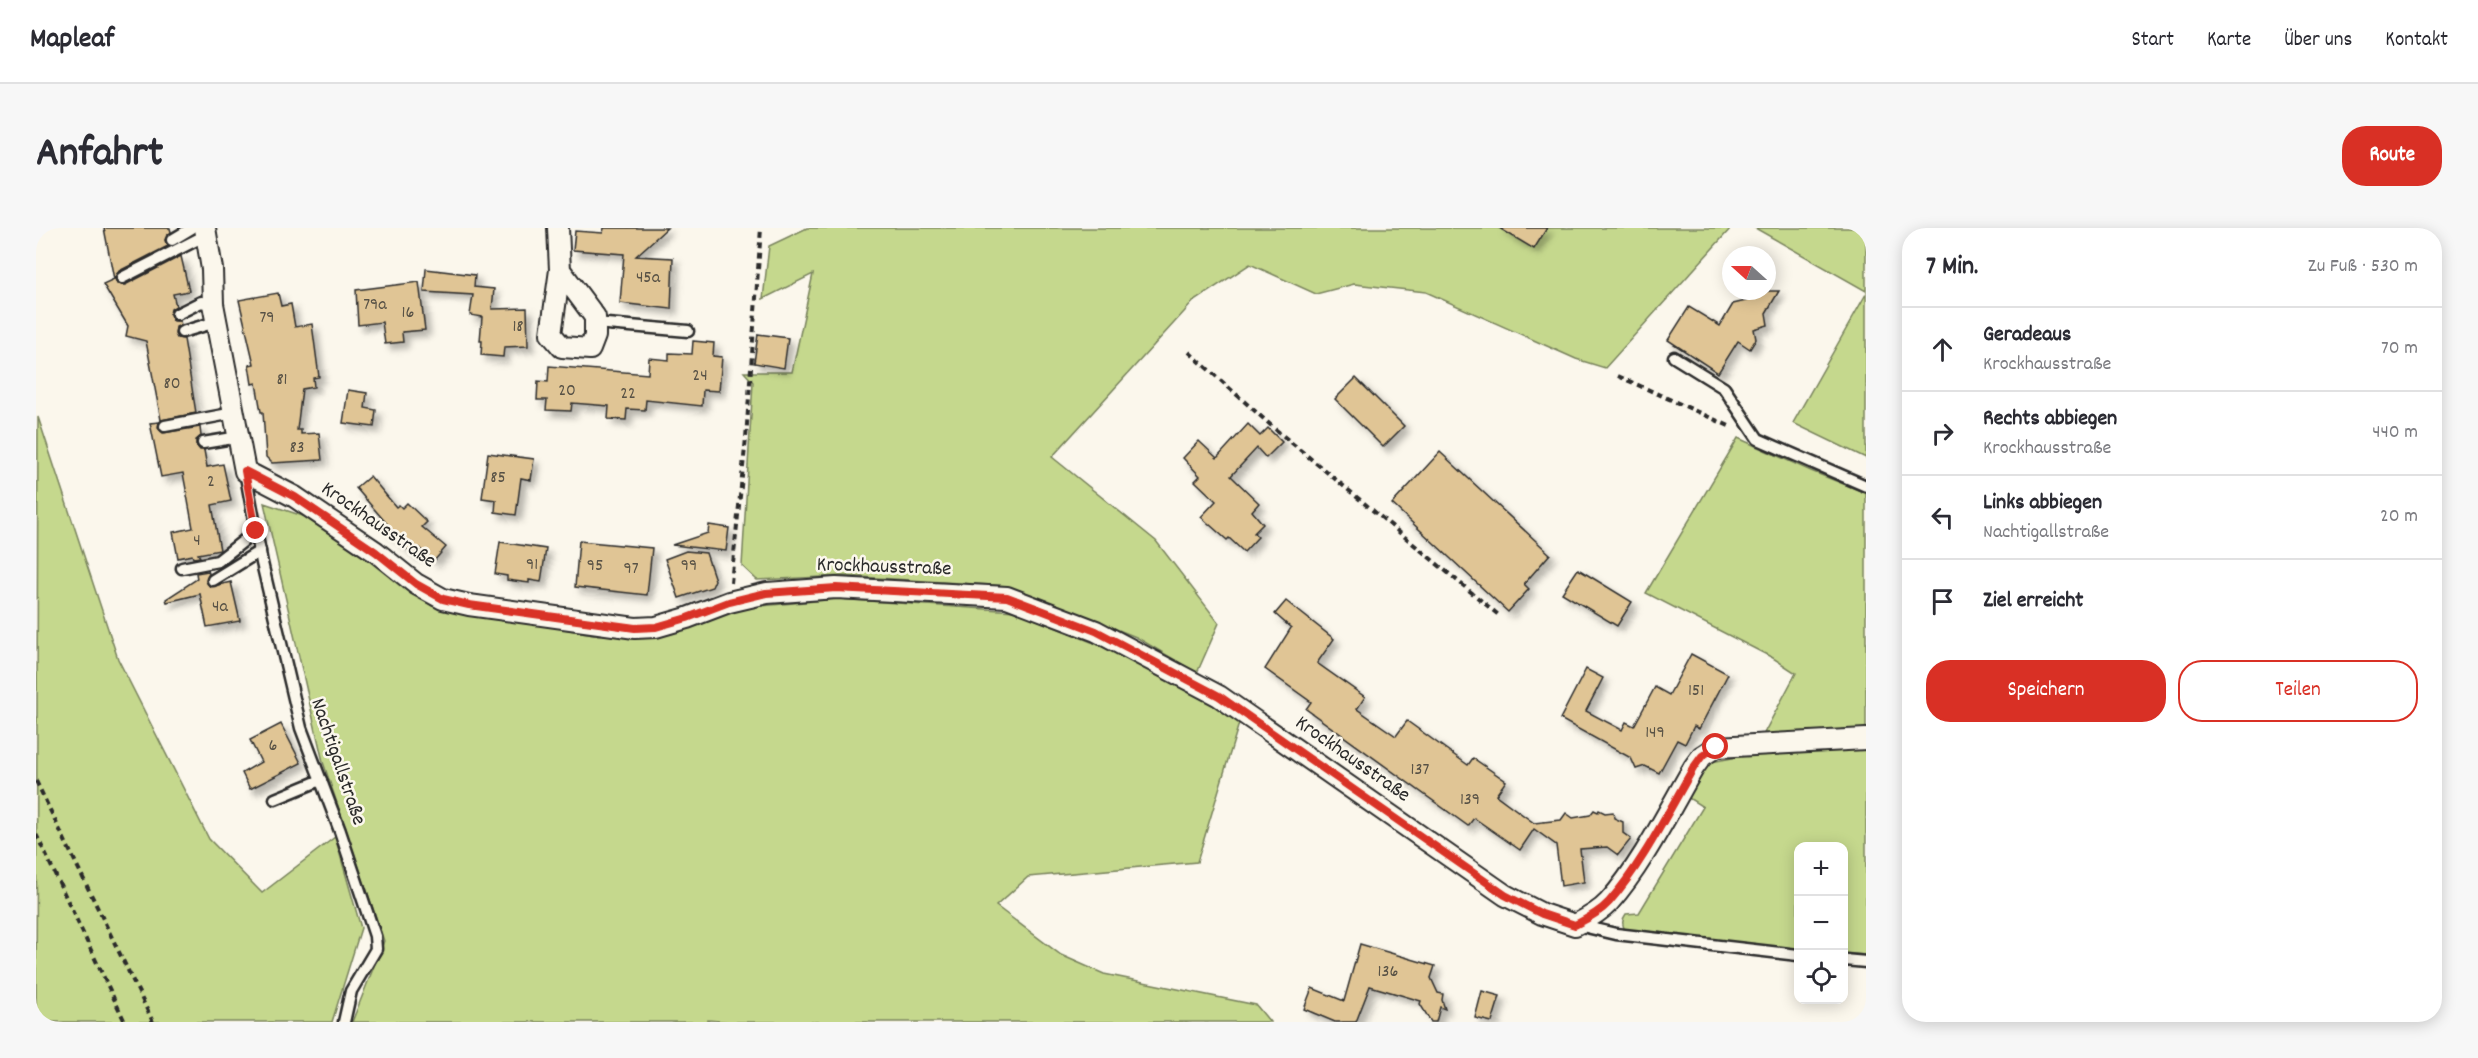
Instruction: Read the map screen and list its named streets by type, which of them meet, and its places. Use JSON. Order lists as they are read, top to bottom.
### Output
{
  "streets": {
    "street": ["Krockhausstraße"],
    "lane": ["Nachtigallstraße"]
  },
  "crossings": [
    ["Krockhausstraße", "Nachtigallstraße"]
  ],
  "house_numbers": [
    "45a",
    "79a",
    "16",
    "79",
    "18",
    "24",
    "81",
    "80",
    "20",
    "22",
    "83",
    "85",
    "2",
    "4",
    "91",
    "95",
    "99",
    "97",
    "4a",
    "151",
    "149",
    "6",
    "137",
    "139",
    "136"
  ],
  "north": "left",
  "page": {
    "header": "Mapleaf",
    "nav": [
      "Start",
      "Karte",
      "Über uns",
      "Kontakt"
    ],
    "title": "Anfahrt",
    "buttons": [
      "Route",
      ["Speichern", "Teilen"]
    ],
    "heading": ["7 Min.", "Zu Fuß · 530 m"],
    "list": [
      ["Geradeaus", "Krockhausstraße", "70 m"],
      ["Rechts abbiegen", "Krockhausstraße", "440 m"],
      ["Links abbiegen", "Nachtigallstraße", "20 m"],
      "Ziel erreicht"
    ],
    "map_buttons": ["+", "−"]
  }
}
